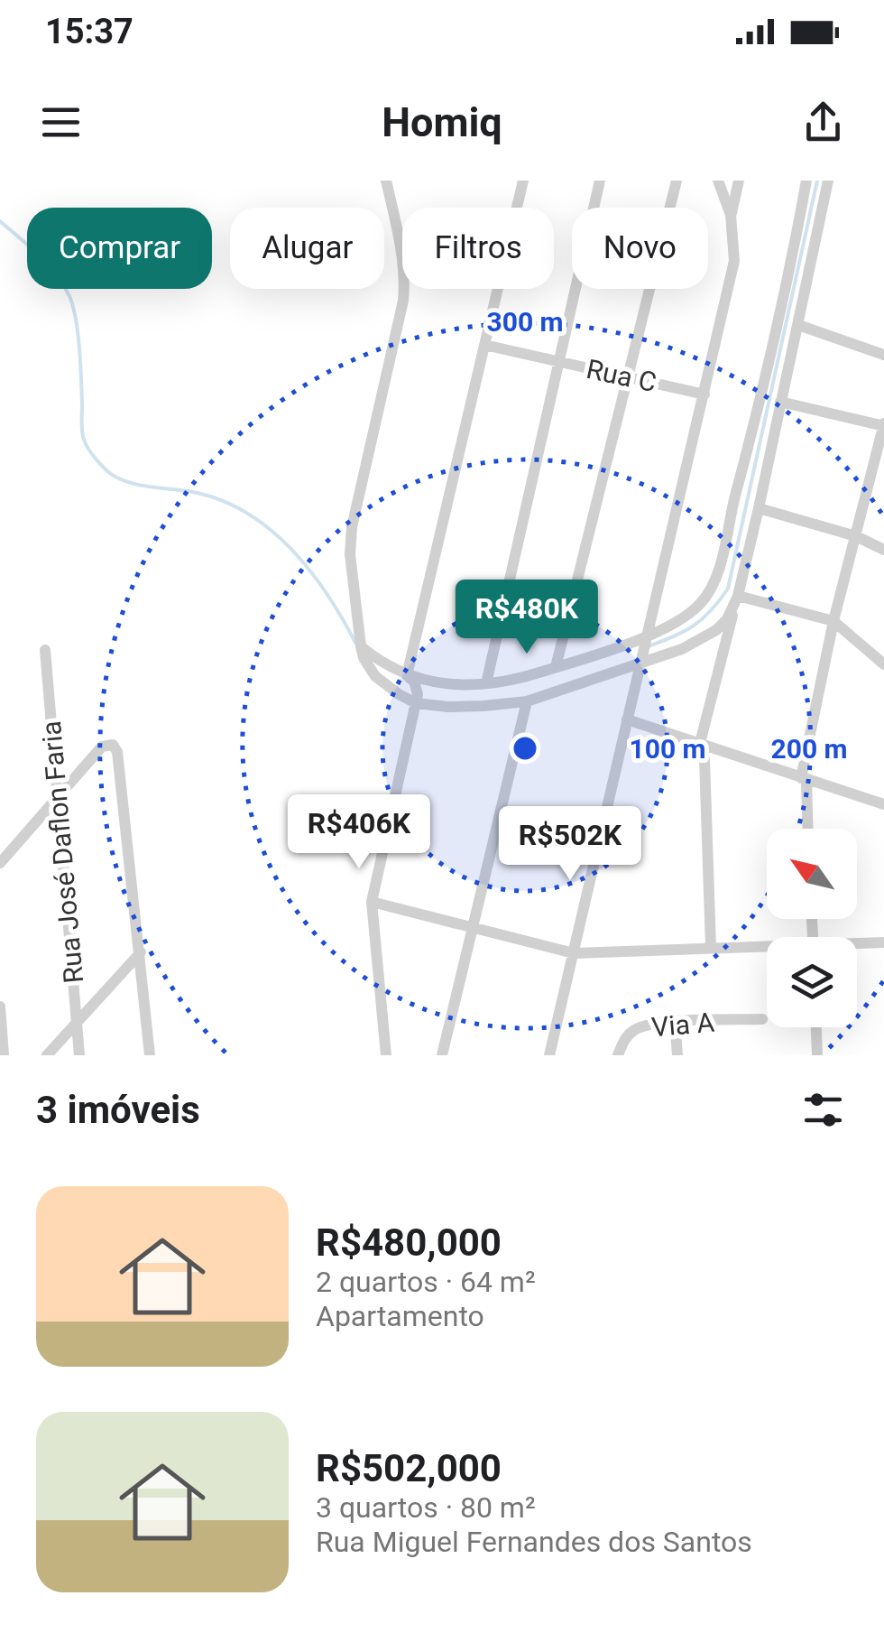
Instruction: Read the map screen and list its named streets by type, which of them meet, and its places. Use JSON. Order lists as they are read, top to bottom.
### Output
{
  "streets": {
    "street": ["Rua C", "Rua José Daflon Faria", "Via A"]
  },
  "north": "top left",
  "page": {
    "status": "15:37",
    "header": "Homiq",
    "chip": [
      "Comprar",
      "Alugar",
      "Filtros",
      "Novo"
    ],
    "price": ["R$480K", "R$406K", "R$502K"],
    "heading": "3 imóveis",
    "list": [
      {
        "name": "R$480,000",
        "note": "2 quartos · 64 m² · Apartamento"
      },
      {
        "name": "R$502,000",
        "note": "3 quartos · 80 m² · Rua Miguel Fernandes dos Santos"
      }
    ]
  },
  "rings": ["300 m", "100 m", "200 m"]
}
